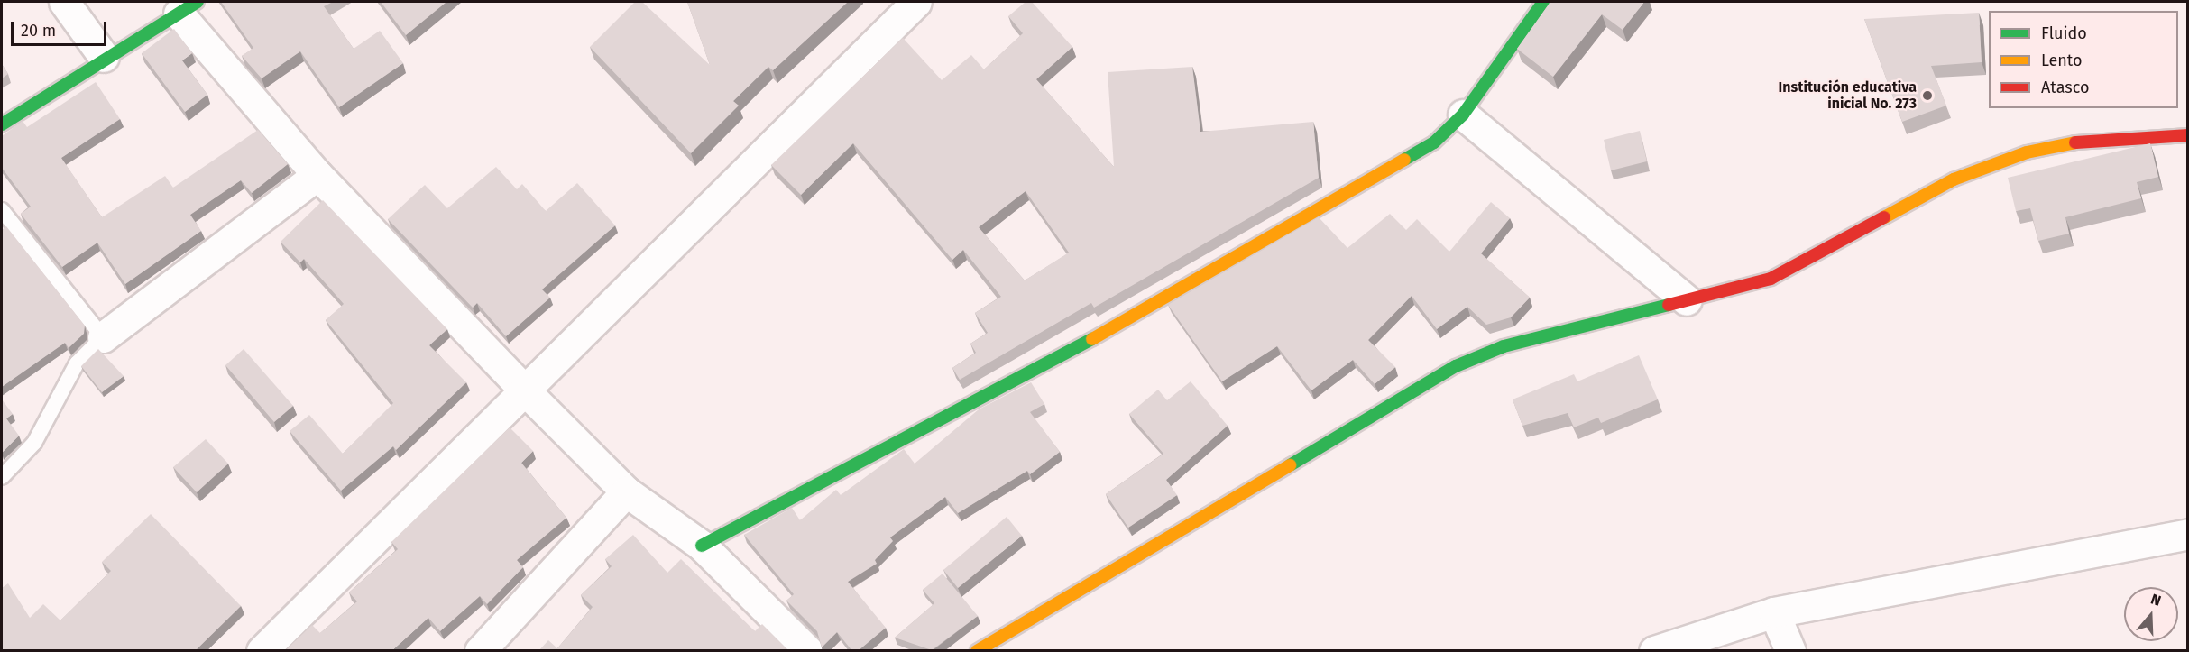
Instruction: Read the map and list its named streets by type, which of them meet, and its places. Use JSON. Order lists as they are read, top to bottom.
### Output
{
  "places": ["Institución educativa inicial No. 273"],
  "legend": ["Fluido", "Lento", "Atasco"],
  "scale_bar": "20 m",
  "north": "top"
}
